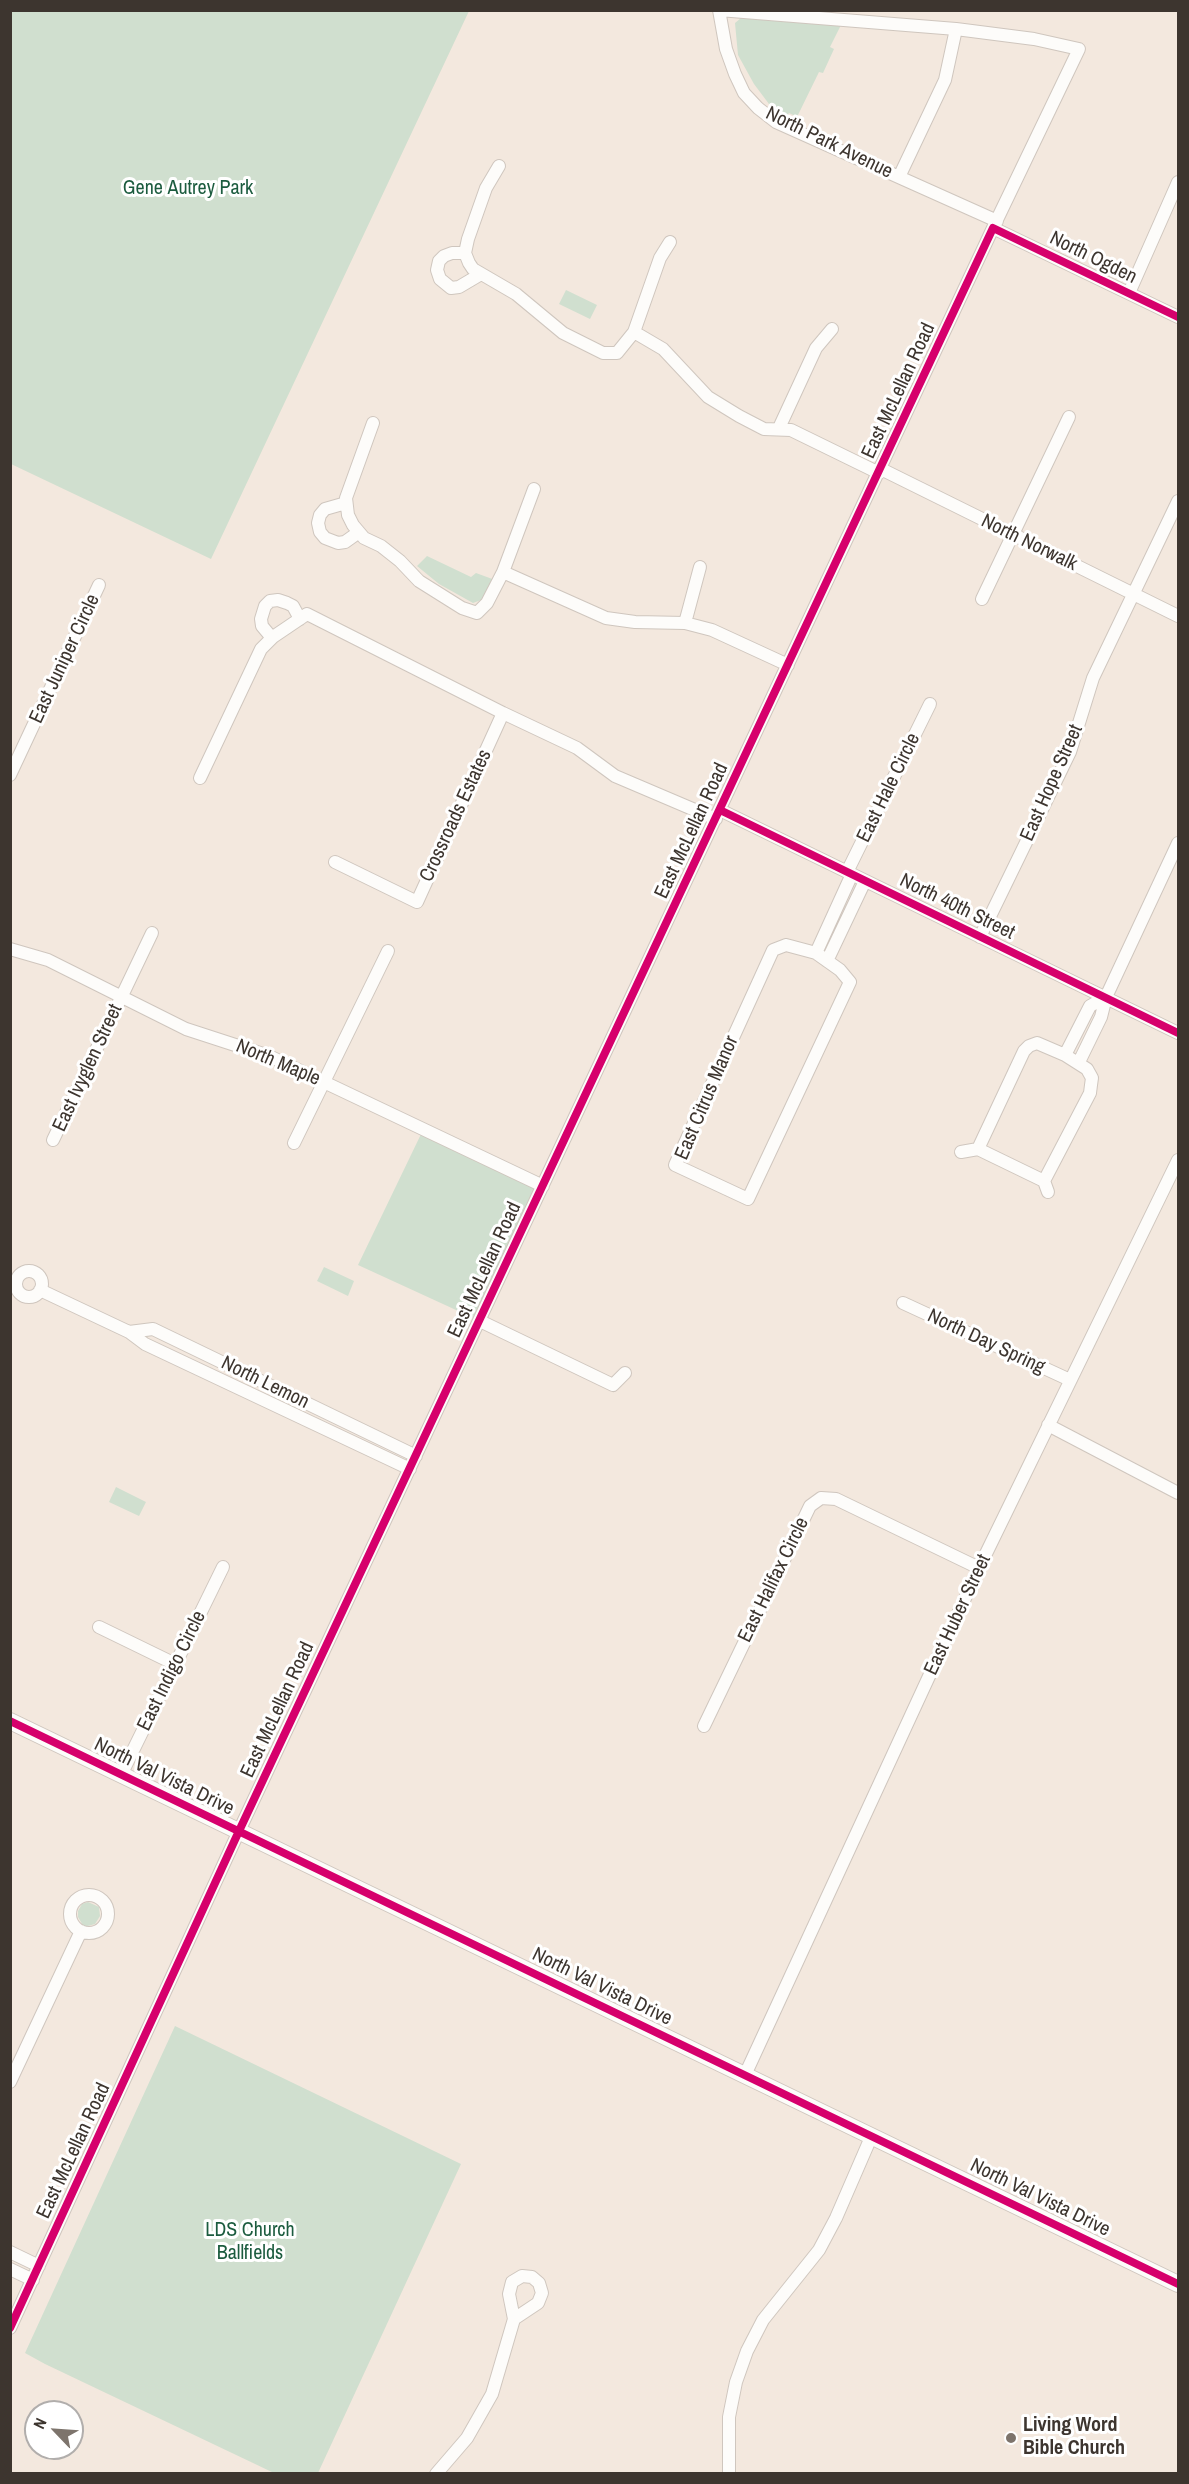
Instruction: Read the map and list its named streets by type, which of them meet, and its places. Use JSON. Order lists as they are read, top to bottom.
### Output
{
  "streets": {
    "main road": ["North Val Vista Drive"],
    "street": [
      "North Park Avenue",
      "North Ogden",
      "East McLellan Road",
      "North Norwalk",
      "East Juniper Circle",
      "East Hope Street",
      "East Hale Circle",
      "Crossroads Estates",
      "North 40th Street",
      "North Maple",
      "East Ivyglen Street",
      "East Citrus Manor",
      "North Day Spring",
      "North Lemon",
      "East Halifax Circle",
      "East Huber Street",
      "East Indigo Circle"
    ]
  },
  "crossings": [
    ["North Park Avenue", "North Ogden"],
    ["North Park Avenue", "East McLellan Road"],
    ["North Ogden", "East McLellan Road"],
    ["East McLellan Road", "North Norwalk"],
    ["East McLellan Road", "North 40th Street"],
    ["East McLellan Road", "North Maple"],
    ["East McLellan Road", "North Lemon"],
    ["East McLellan Road", "North Val Vista Drive"],
    ["North Norwalk", "East Hope Street"],
    ["East Hope Street", "North 40th Street"],
    ["East Hale Circle", "North 40th Street"],
    ["North Maple", "East Ivyglen Street"],
    ["North Day Spring", "East Huber Street"],
    ["East Halifax Circle", "East Huber Street"],
    ["East Huber Street", "North Val Vista Drive"],
    ["East Indigo Circle", "North Val Vista Drive"]
  ],
  "parks": ["Gene Autrey Park", "LDS Church Ballfields"],
  "places": ["Living Word Bible Church"],
  "north": "top left"
}
